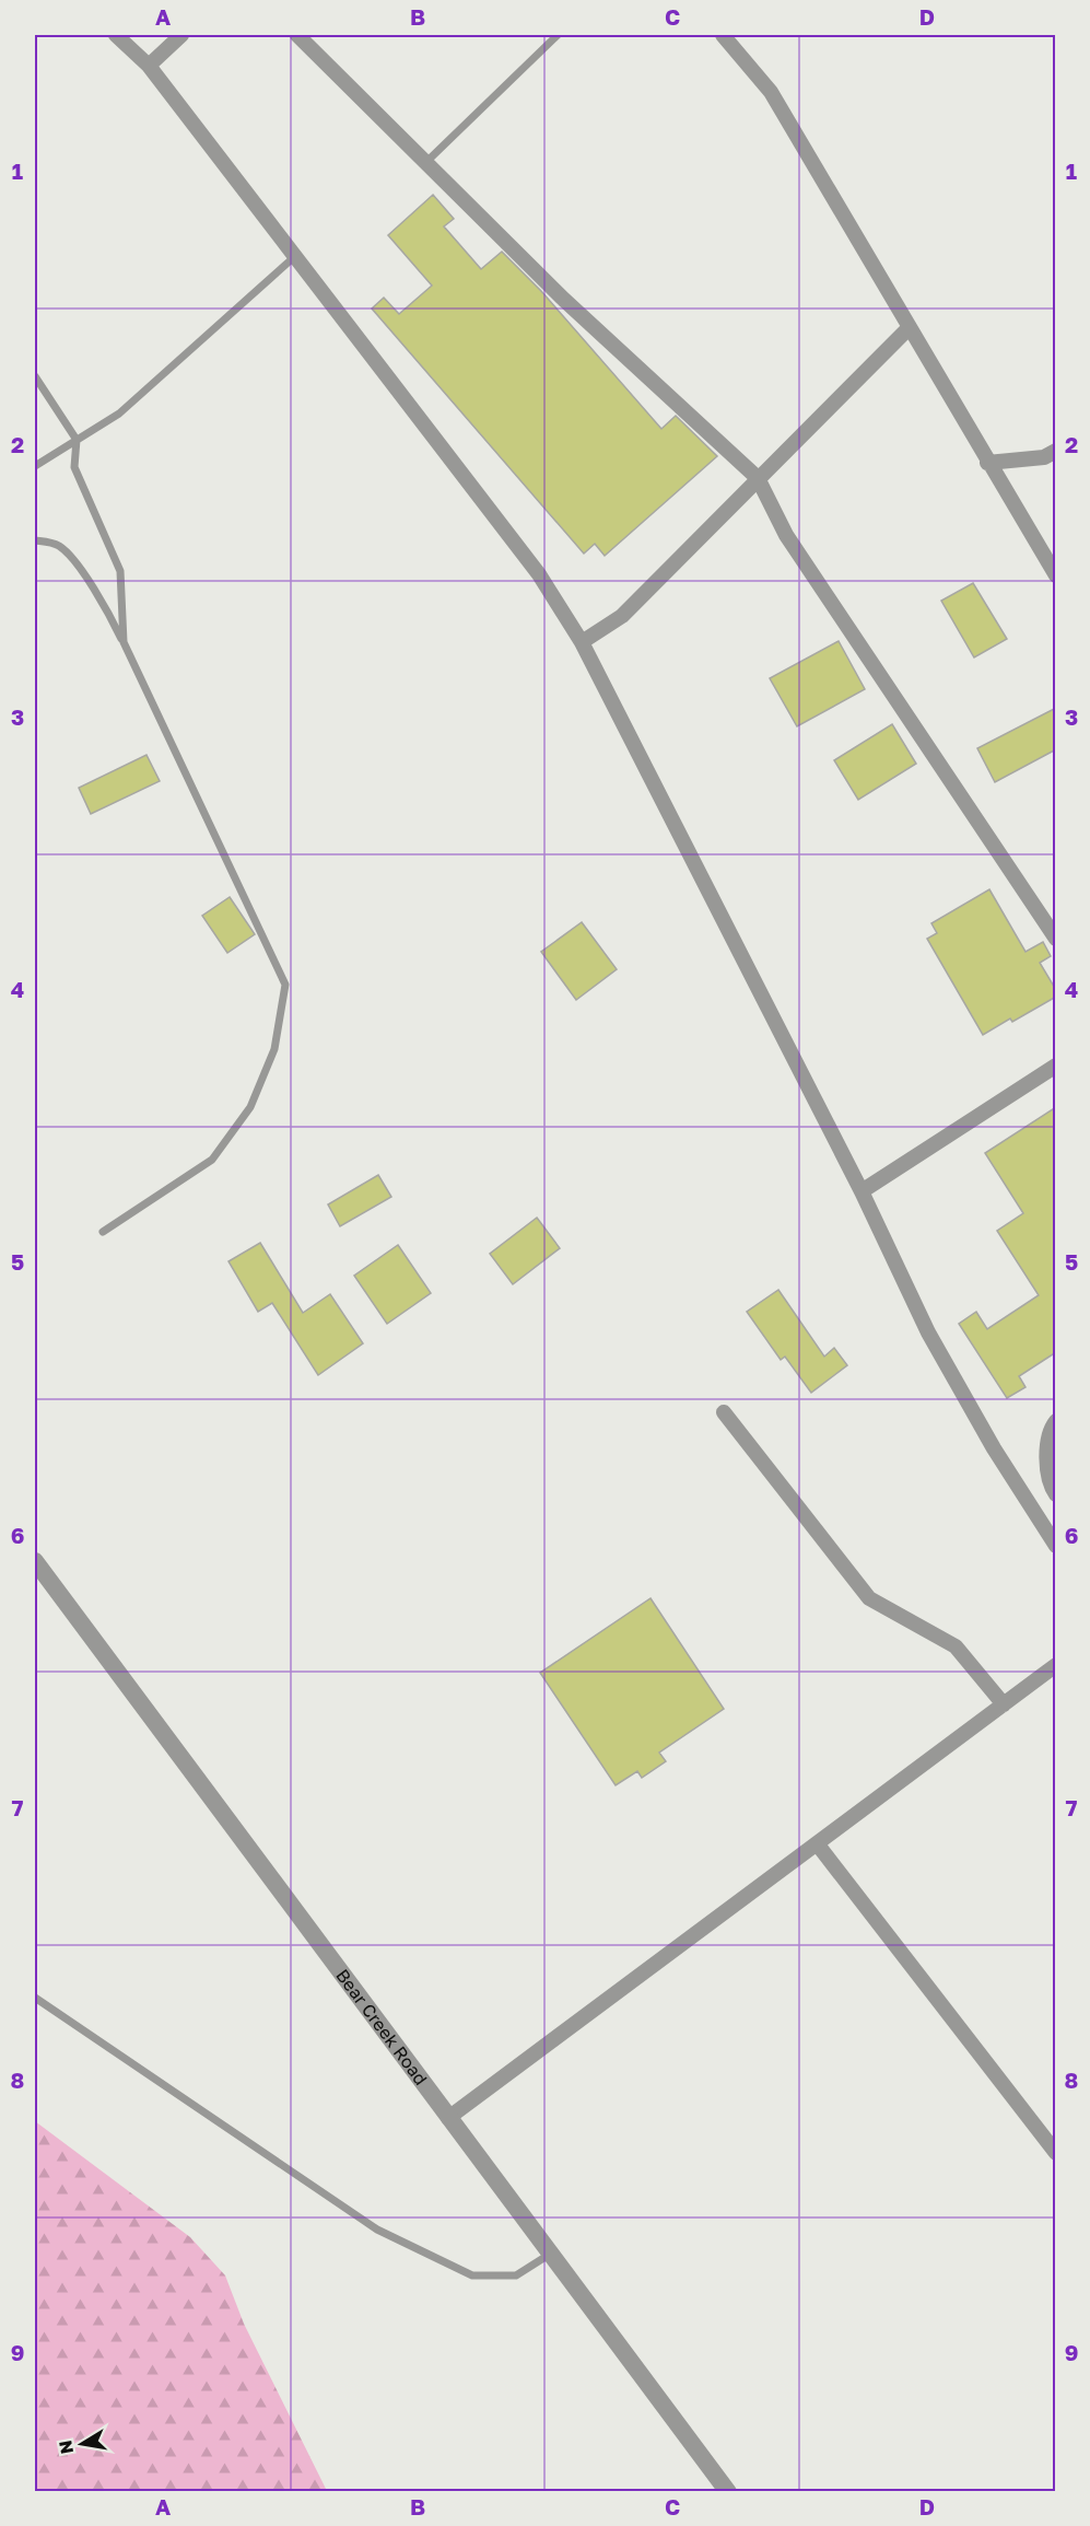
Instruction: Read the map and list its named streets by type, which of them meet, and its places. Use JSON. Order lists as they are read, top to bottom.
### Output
{
  "streets": {
    "street": ["Bear Creek Road"]
  },
  "north": "left",
  "grid": {
    "columns": [
      "A",
      "B",
      "C",
      "D"
    ],
    "rows": [
      "1",
      "2",
      "3",
      "4",
      "5",
      "6",
      "7",
      "8",
      "9"
    ]
  }
}
